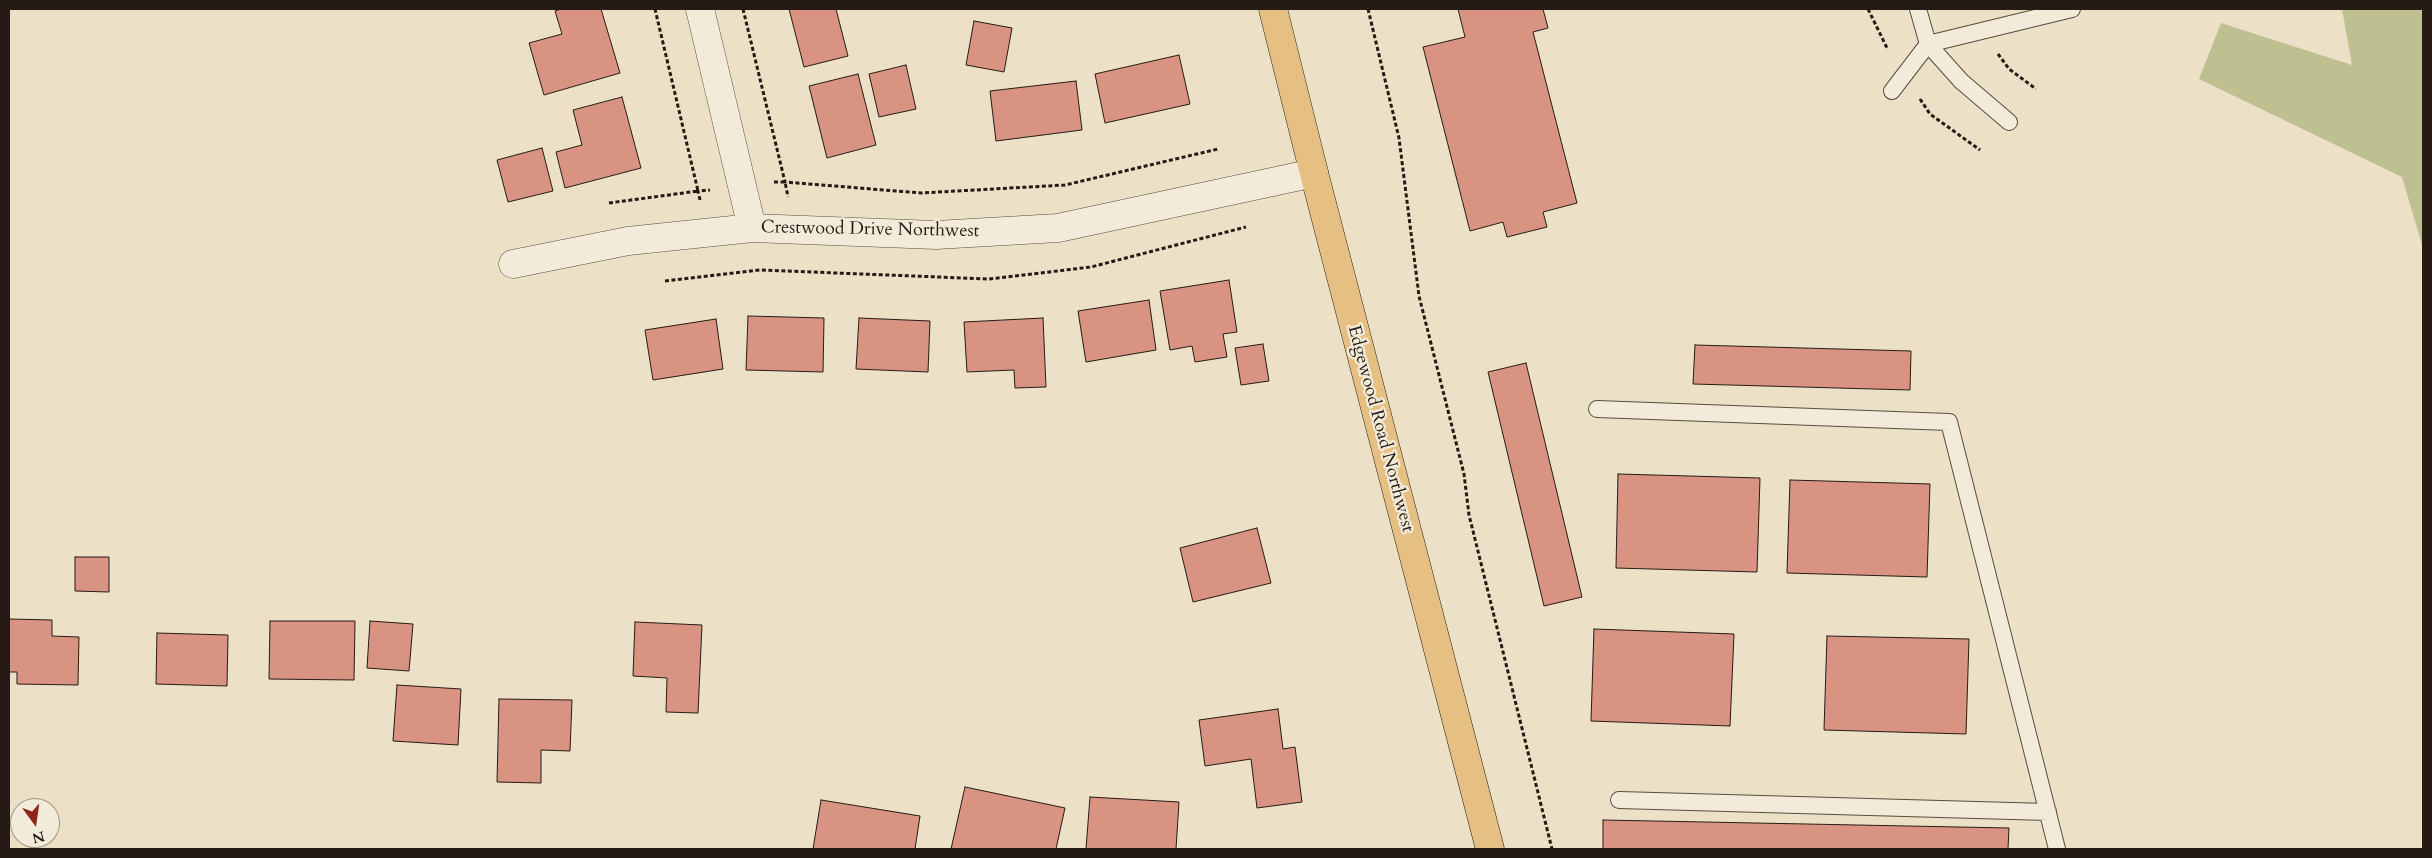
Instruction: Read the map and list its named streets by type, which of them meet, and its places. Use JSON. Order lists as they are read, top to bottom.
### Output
{
  "streets": {
    "main road": ["Edgewood Road Northwest"],
    "street": ["Crestwood Drive Northwest"]
  },
  "crossings": [
    ["Crestwood Drive Northwest", "Edgewood Road Northwest"]
  ],
  "north": "bottom"
}
